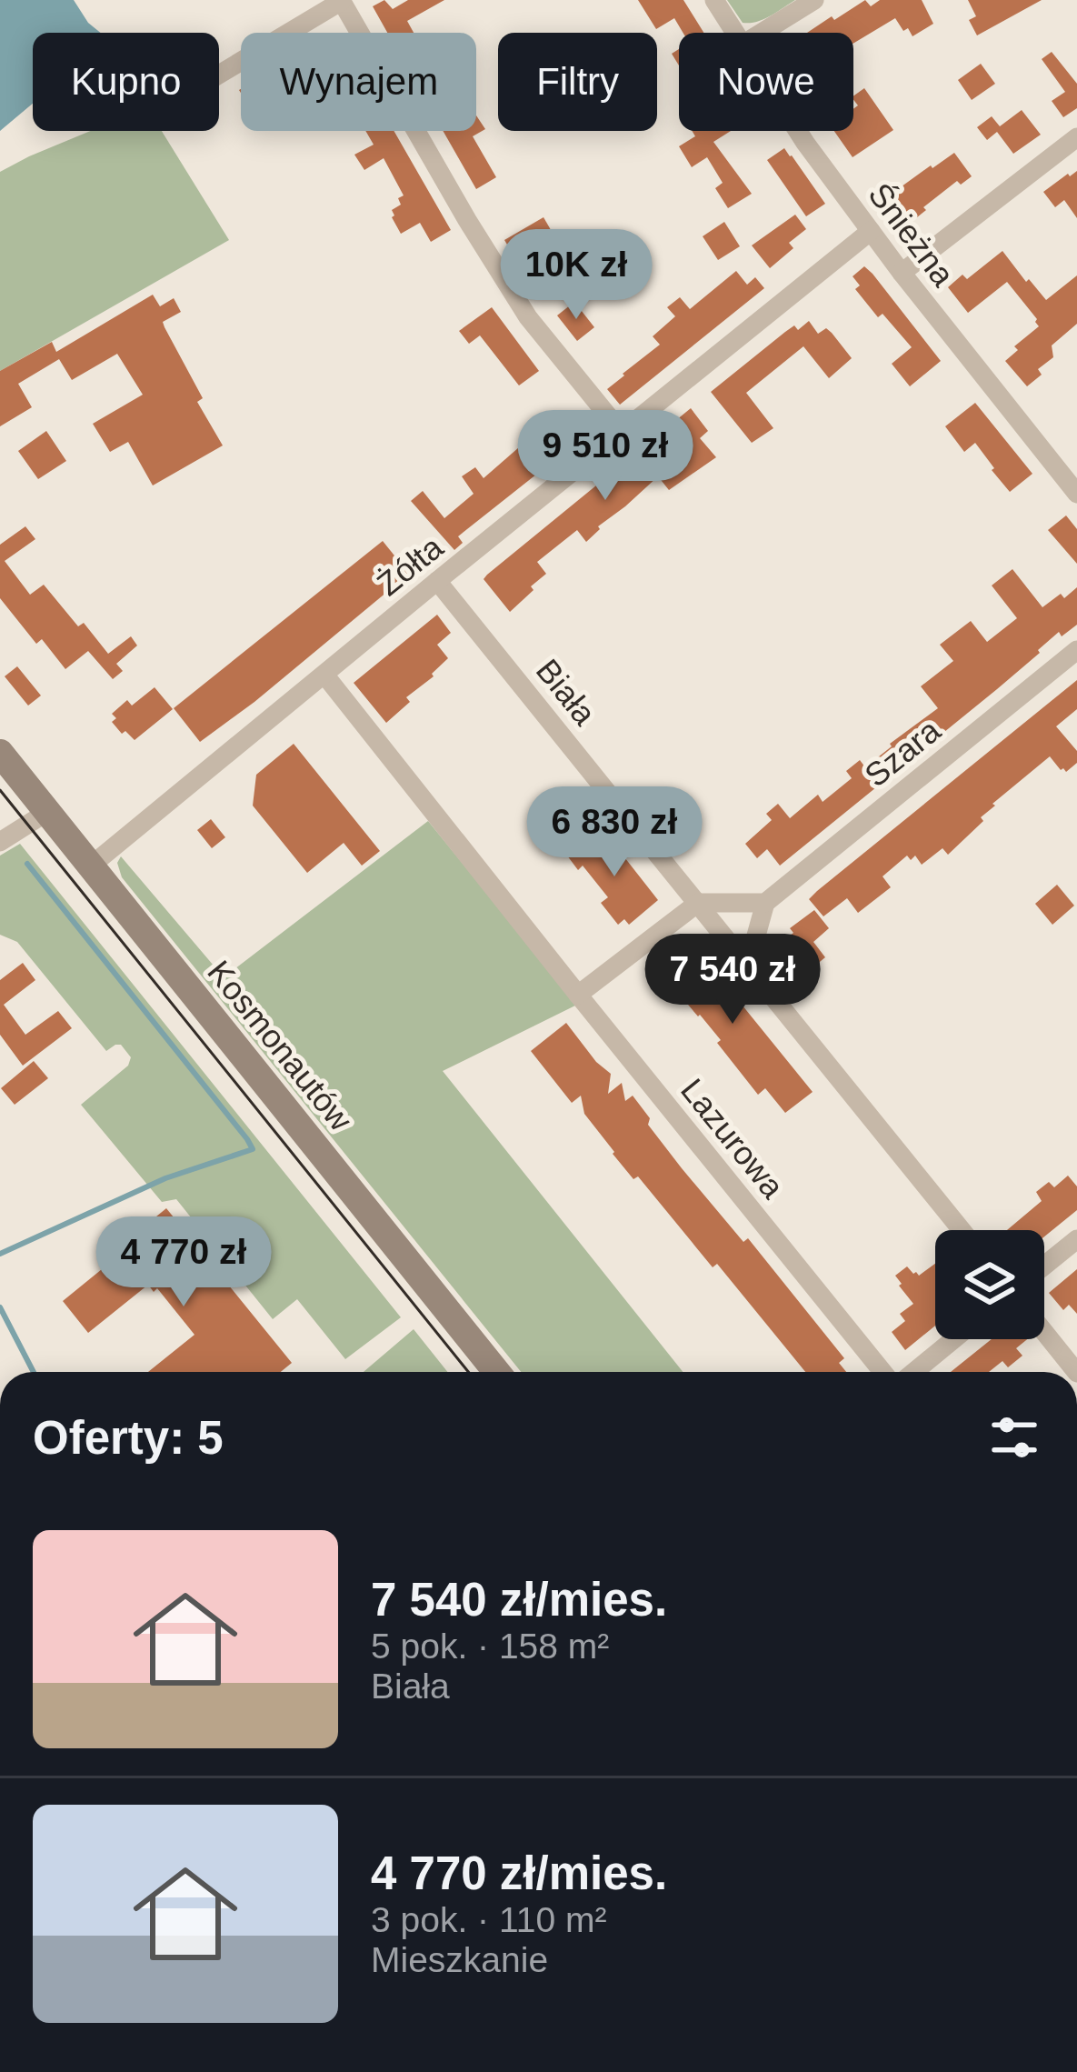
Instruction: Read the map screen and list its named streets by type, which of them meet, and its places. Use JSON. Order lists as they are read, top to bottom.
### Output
{
  "streets": {
    "main road": ["Kosmonautów"],
    "street": [
      "Śnieżna",
      "Żółta",
      "Biała",
      "Szara",
      "Lazurowa"
    ]
  },
  "crossings": [
    ["Śnieżna", "Żółta"],
    ["Żółta", "Biała"],
    ["Żółta", "Kosmonautów"],
    ["Żółta", "Lazurowa"]
  ],
  "page": {
    "chip": [
      "Kupno",
      "Wynajem",
      "Filtry",
      "Nowe"
    ],
    "price": [
      "10K zł",
      "9 510 zł",
      "6 830 zł",
      "7 540 zł",
      "4 770 zł"
    ],
    "heading": "Oferty: 5",
    "list": [
      {
        "name": "7 540 zł/mies.",
        "note": "5 pok. · 158 m² · Biała"
      },
      {
        "name": "4 770 zł/mies.",
        "note": "3 pok. · 110 m² · Mieszkanie"
      }
    ]
  }
}
